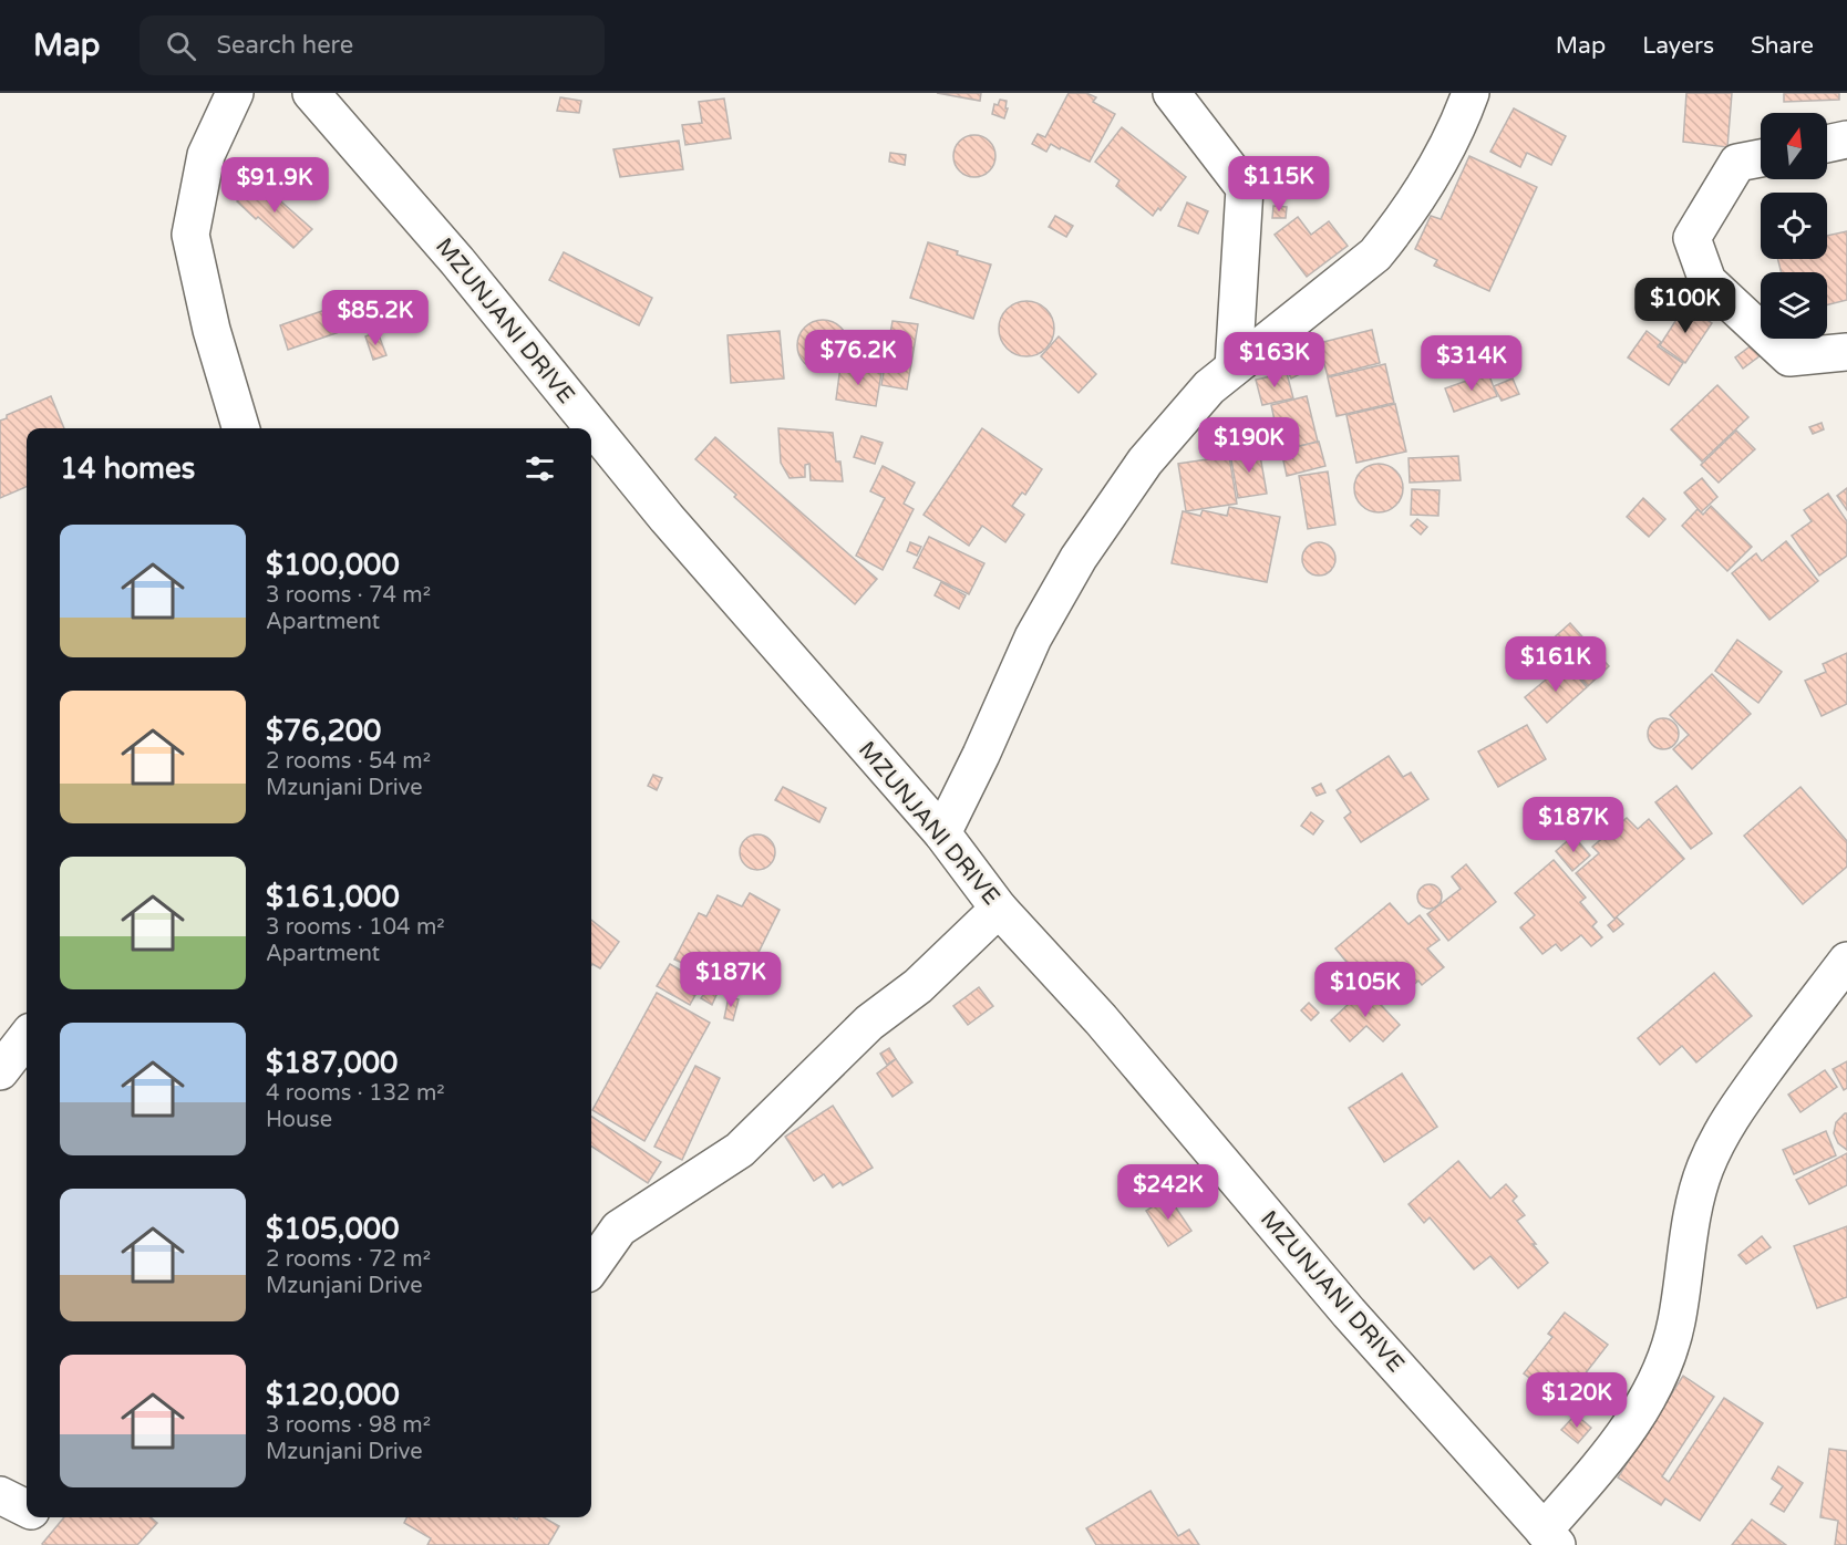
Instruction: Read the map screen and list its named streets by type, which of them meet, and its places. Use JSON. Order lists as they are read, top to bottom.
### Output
{
  "streets": {
    "street": ["MZUNJANI DRIVE"]
  },
  "north": "top",
  "page": {
    "header": "Map",
    "search": "Search here",
    "nav": ["Map", "Layers", "Share"],
    "price": [
      "$115K",
      "$91.9K",
      "$100K",
      "$85.2K",
      "$76.2K",
      "$163K",
      "$314K",
      "$190K",
      "$161K",
      "$187K",
      "$187K",
      "$105K",
      "$242K",
      "$120K"
    ],
    "heading": "14 homes",
    "list": [
      {
        "name": "$100,000",
        "note": "3 rooms · 74 m² · Apartment"
      },
      {
        "name": "$76,200",
        "note": "2 rooms · 54 m² · Mzunjani Drive"
      },
      {
        "name": "$161,000",
        "note": "3 rooms · 104 m² · Apartment"
      },
      {
        "name": "$187,000",
        "note": "4 rooms · 132 m² · House"
      },
      {
        "name": "$105,000",
        "note": "2 rooms · 72 m² · Mzunjani Drive"
      },
      {
        "name": "$120,000",
        "note": "3 rooms · 98 m² · Mzunjani Drive"
      }
    ]
  }
}
